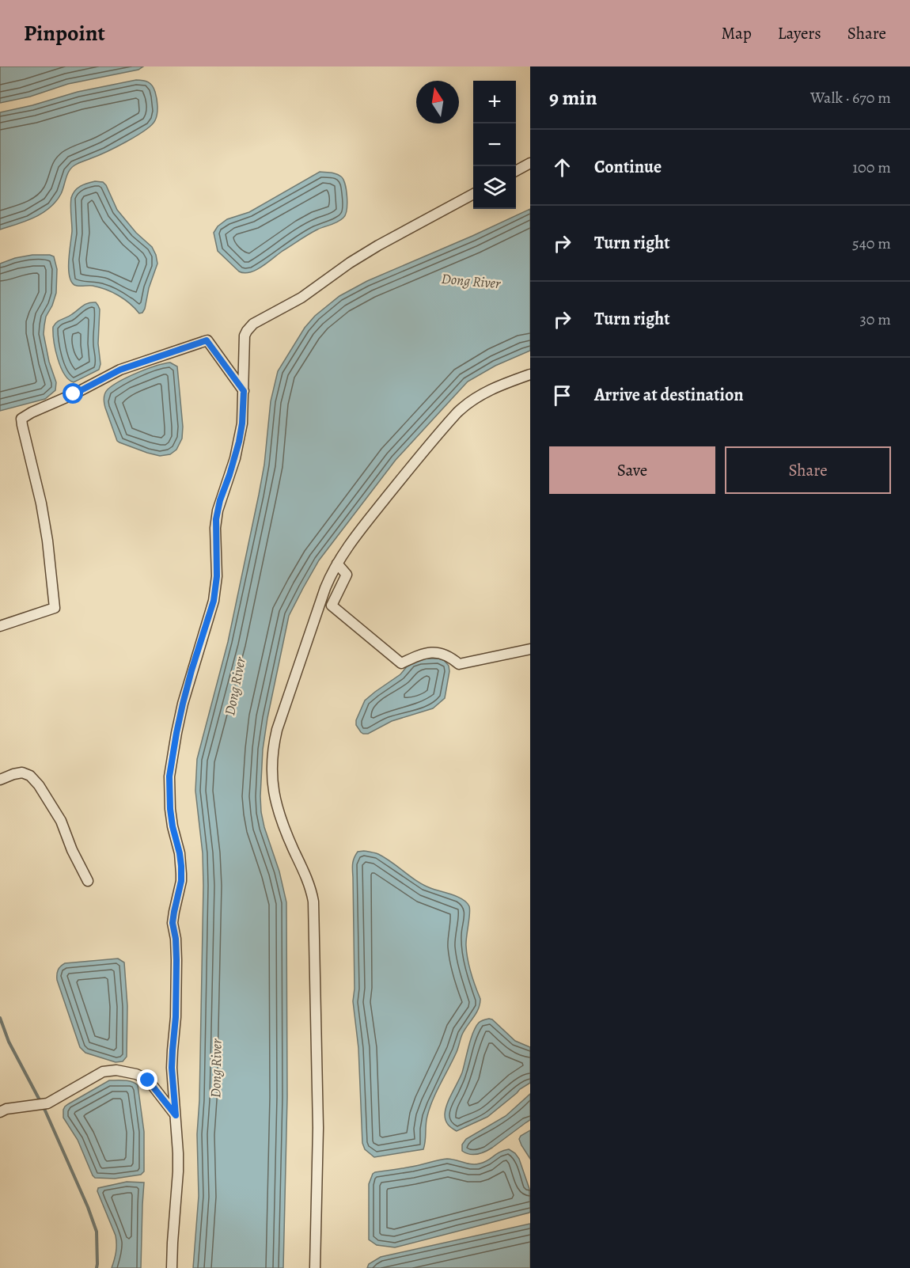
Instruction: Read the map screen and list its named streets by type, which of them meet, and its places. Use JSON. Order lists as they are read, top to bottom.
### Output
{
  "water": ["Dong River"],
  "north": "top",
  "page": {
    "header": "Pinpoint",
    "nav": ["Map", "Layers", "Share"],
    "heading": ["9 min", "Walk · 670 m"],
    "map_buttons": ["+", "−"],
    "list": [
      ["Continue", "100 m"],
      ["Turn right", "540 m"],
      ["Turn right", "30 m"],
      "Arrive at destination"
    ],
    "buttons": ["Save", "Share"]
  }
}
